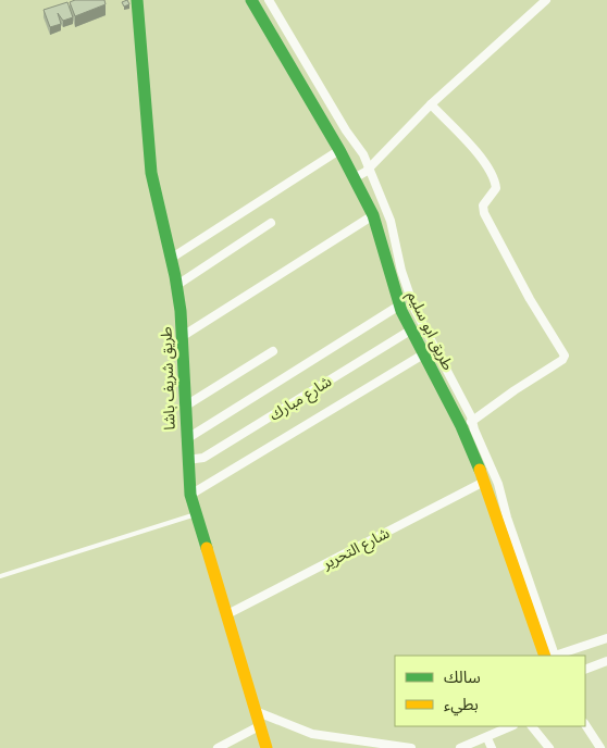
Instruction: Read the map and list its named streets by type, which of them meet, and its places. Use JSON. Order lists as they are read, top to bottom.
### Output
{
  "streets": {
    "street": [
      "طريق ابو سليم",
      "طريق شريف باشا",
      "شارع مبارك",
      "شارع التحرير"
    ]
  },
  "crossings": [
    ["طريق ابو سليم", "شارع مبارك"],
    ["طريق ابو سليم", "شارع التحرير"],
    ["طريق شريف باشا", "شارع مبارك"],
    ["طريق شريف باشا", "شارع التحرير"]
  ],
  "legend": ["سالك", "بطيء"]
}
